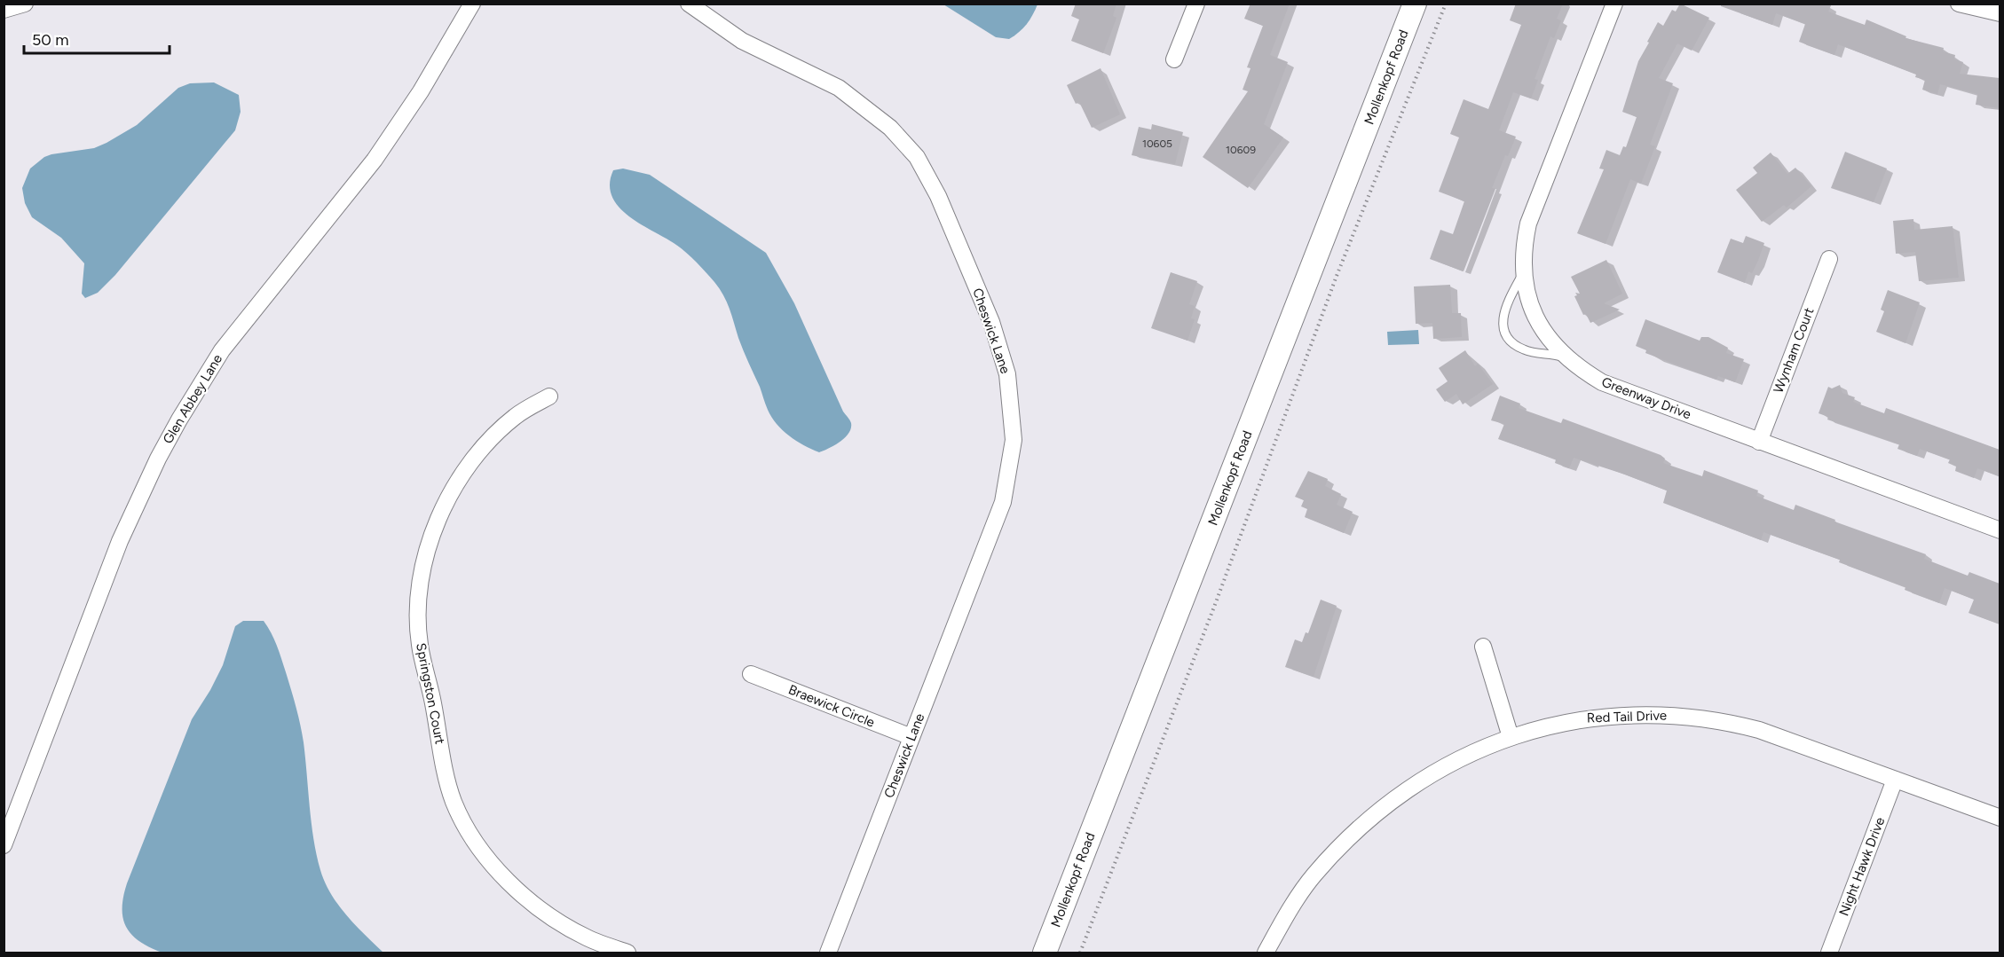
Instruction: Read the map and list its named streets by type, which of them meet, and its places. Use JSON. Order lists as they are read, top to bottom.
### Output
{
  "streets": {
    "street": [
      "Mollenkopf Road",
      "Cheswick Lane",
      "Wynham Court",
      "Greenway Drive",
      "Glen Abbey Lane",
      "Springston Court",
      "Braewick Circle",
      "Red Tail Drive",
      "Night Hawk Drive"
    ]
  },
  "crossings": [
    ["Cheswick Lane", "Braewick Circle"],
    ["Wynham Court", "Greenway Drive"],
    ["Red Tail Drive", "Night Hawk Drive"]
  ],
  "house_numbers": ["10605", "10609"],
  "scale_bar": "50 m"
}
